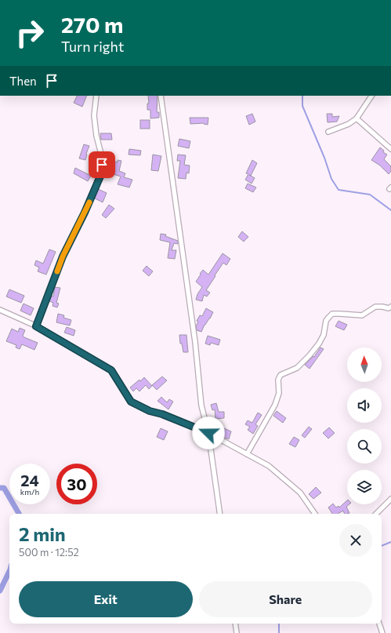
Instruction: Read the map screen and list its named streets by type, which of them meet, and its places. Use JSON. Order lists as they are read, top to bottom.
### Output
{
  "north": "top",
  "page": {
    "turn": ["270 m", "Turn right"],
    "then": "Then",
    "speed": "24 km/h",
    "limit": "30",
    "heading": ["2 min", "500 m · 12:52"],
    "buttons": ["Exit", "Share"]
  }
}
